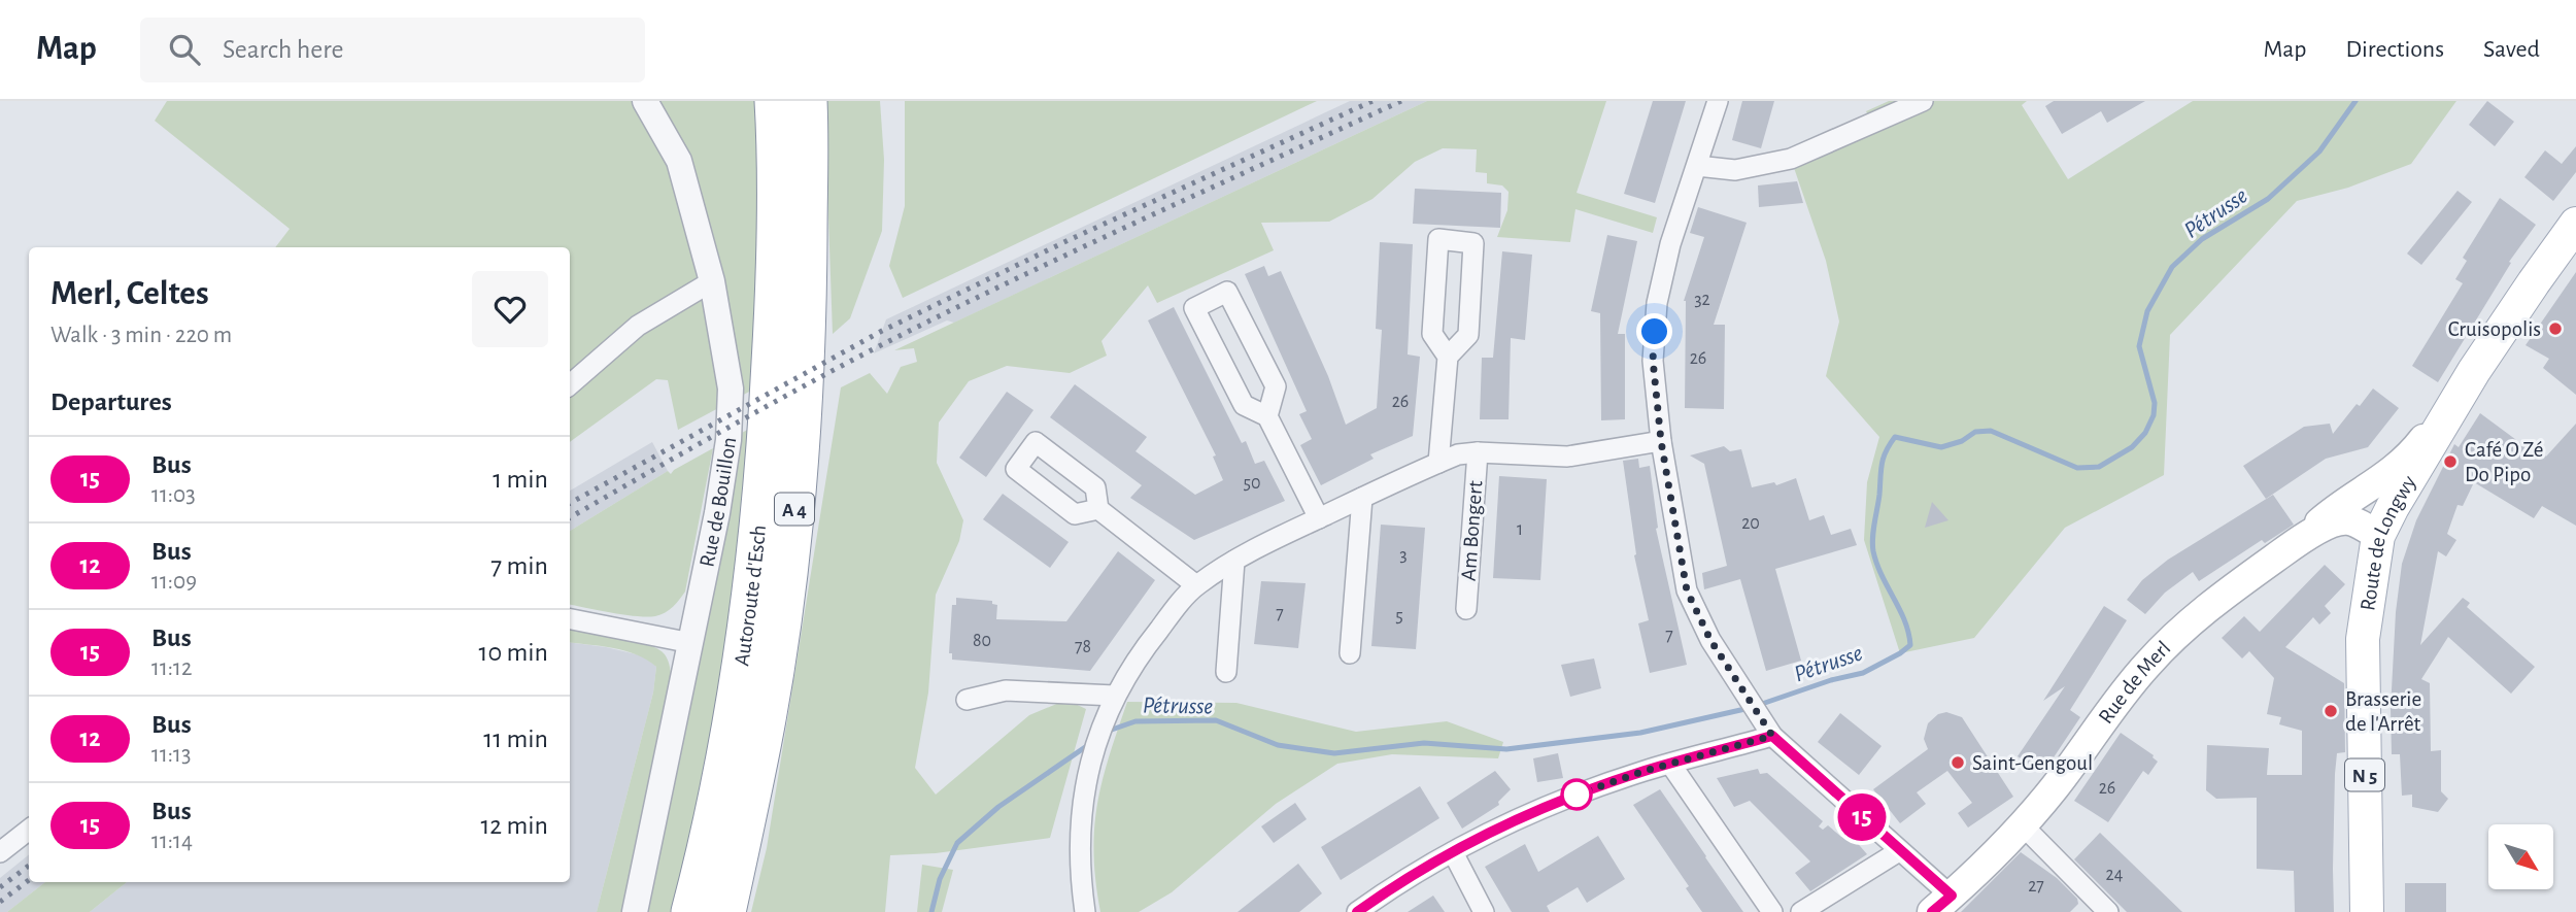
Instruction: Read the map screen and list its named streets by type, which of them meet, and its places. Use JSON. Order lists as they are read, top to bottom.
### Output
{
  "streets": {
    "highway": ["A 4", "Autoroute d'Esch"],
    "main road": ["Route de Longwy", "Rue de Merl", "N 5"],
    "street": ["Rue de Bouillon", "Am Bongert"]
  },
  "crossings": [
    ["Route de Longwy", "Rue de Merl"],
    ["Route de Longwy", "N 5"],
    ["Rue de Merl", "N 5"]
  ],
  "water": ["Pétrusse"],
  "places": [
    "Cruisopolis",
    "Café O Zé Do Pipo",
    "Brasserie de l'Arrêt",
    "Saint-Gengoul"
  ],
  "lines": ["bus line 15"],
  "house_numbers": [
    "32",
    "26",
    "26",
    "50",
    "20",
    "1",
    "3",
    "7",
    "5",
    "7",
    "80",
    "78",
    "26",
    "24",
    "27"
  ],
  "north": "bottom right",
  "page": {
    "header": "Map",
    "search": "Search here",
    "nav": ["Map", "Directions", "Saved"],
    "on_map": "15",
    "heading": [
      ["Merl, Celtes", "Walk · 3 min · 220 m"],
      "Departures"
    ],
    "list": [
      {
        "mark": "15",
        "name": "Bus",
        "note": "11:03",
        "value": "1 min"
      },
      {
        "mark": "12",
        "name": "Bus",
        "note": "11:09",
        "value": "7 min"
      },
      {
        "mark": "15",
        "name": "Bus",
        "note": "11:12",
        "value": "10 min"
      },
      {
        "mark": "12",
        "name": "Bus",
        "note": "11:13",
        "value": "11 min"
      },
      {
        "mark": "15",
        "name": "Bus",
        "note": "11:14",
        "value": "12 min"
      }
    ]
  }
}
